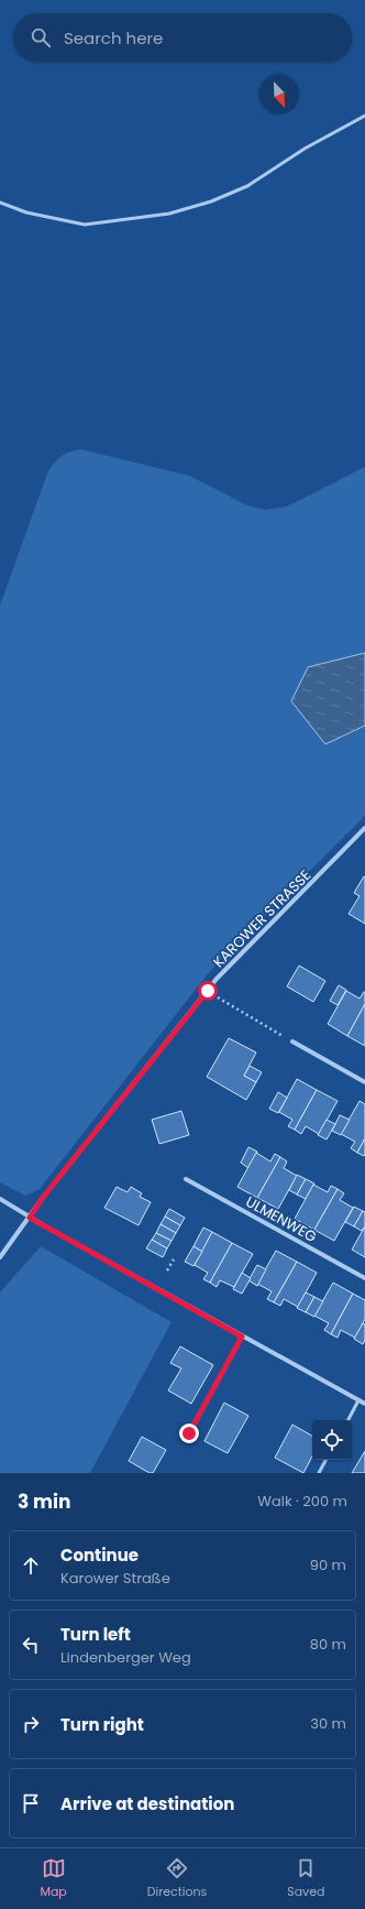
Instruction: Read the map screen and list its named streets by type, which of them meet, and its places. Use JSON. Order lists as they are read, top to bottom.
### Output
{
  "streets": {
    "street": ["KAROWER STRASSE", "ULMENWEG"]
  },
  "north": "bottom right",
  "page": {
    "search": "Search here",
    "heading": ["3 min", "Walk · 200 m"],
    "list": [
      ["Continue", "Karower Straße", "90 m"],
      ["Turn left", "Lindenberger Weg", "80 m"],
      ["Turn right", "30 m"],
      "Arrive at destination"
    ],
    "nav": ["Map", "Directions", "Saved"]
  }
}
